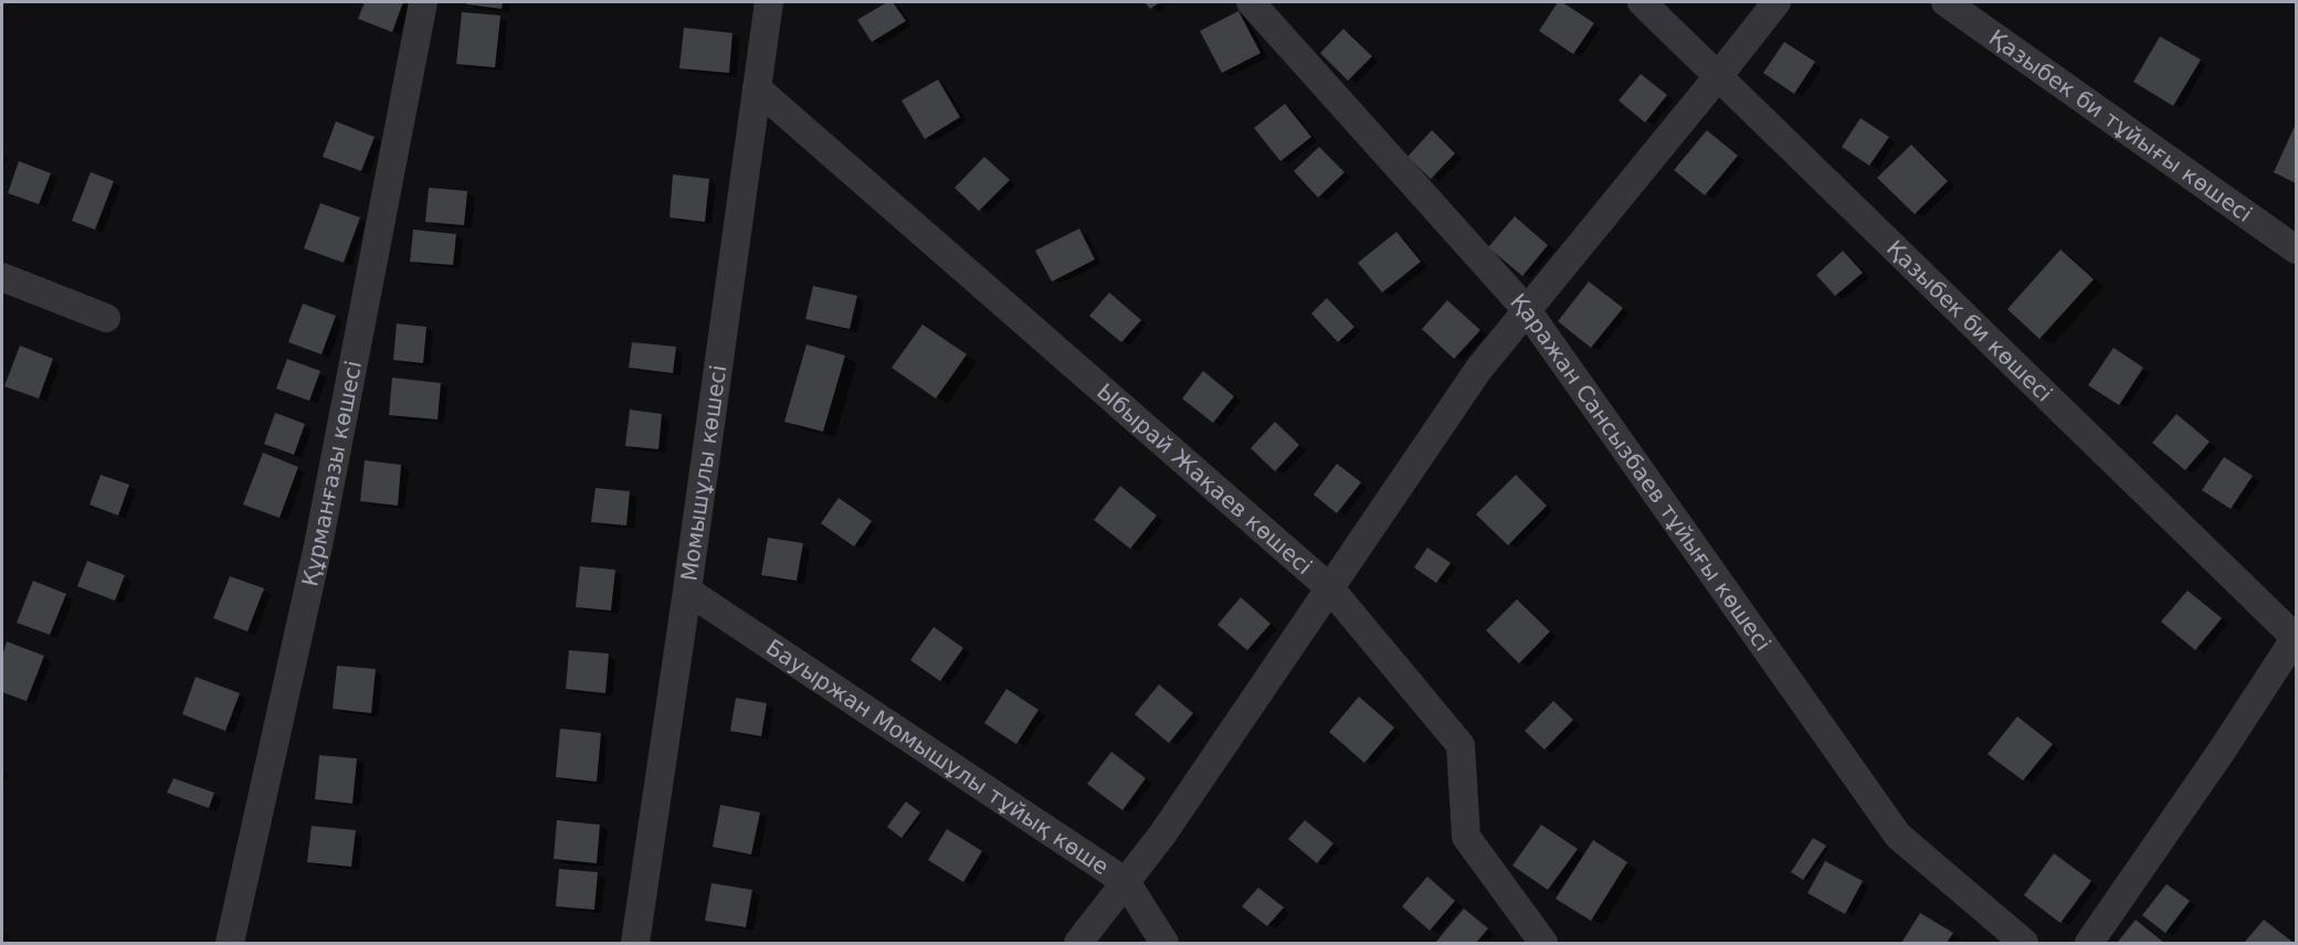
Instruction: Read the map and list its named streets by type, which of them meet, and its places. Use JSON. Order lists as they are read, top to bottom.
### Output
{
  "streets": {
    "street": [
      "Қазыбек би тұйығы көшесі",
      "Қазыбек би көшесі",
      "Момышұлы көшесі",
      "Қаражан Сансызбаев тұйығы көшесі",
      "Құрманғазы көшесі",
      "Ыбырай Жақаев көшесі",
      "Бауыржан Момышұлы тұйық көше"
    ]
  },
  "crossings": [
    ["Момышұлы көшесі", "Ыбырай Жақаев көшесі"],
    ["Момышұлы көшесі", "Бауыржан Момышұлы тұйық көше"]
  ]
}
